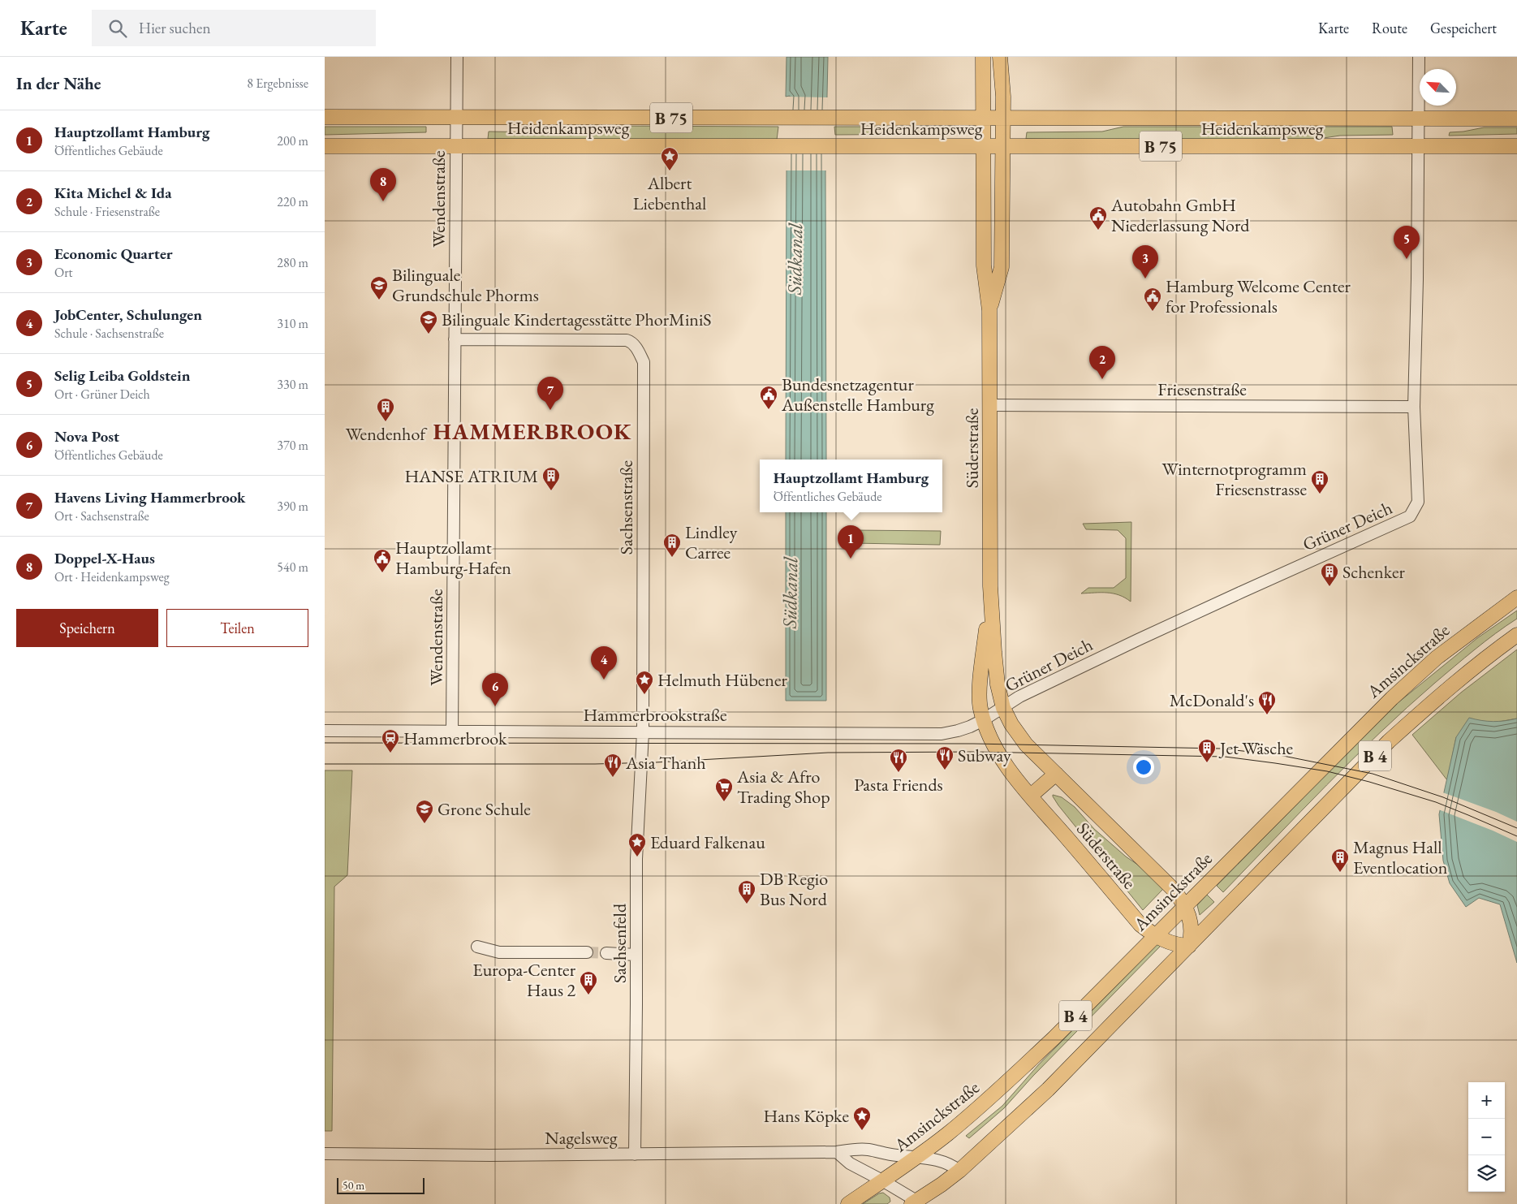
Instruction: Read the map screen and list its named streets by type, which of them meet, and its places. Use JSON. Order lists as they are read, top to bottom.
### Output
{
  "streets": {
    "main road": [
      "B 75",
      "Heidenkampsweg",
      "Süderstraße",
      "Amsinckstraße",
      "B 4"
    ],
    "street": [
      "Wendenstraße",
      "Friesenstraße",
      "Sachsenstraße",
      "Grüner Deich",
      "Hammerbrookstraße",
      "Sachsenfeld",
      "Nagelsweg"
    ]
  },
  "crossings": [
    ["Heidenkampsweg", "Wendenstraße"],
    ["Heidenkampsweg", "Süderstraße"],
    ["Heidenkampsweg", "Grüner Deich"],
    ["Wendenstraße", "Sachsenstraße"],
    ["Wendenstraße", "Hammerbrookstraße"],
    ["Friesenstraße", "Süderstraße"],
    ["Friesenstraße", "Grüner Deich"],
    ["Süderstraße", "Grüner Deich"],
    ["Süderstraße", "Amsinckstraße"],
    ["Süderstraße", "Hammerbrookstraße"],
    ["Süderstraße", "B 4"],
    ["Sachsenstraße", "Hammerbrookstraße"],
    ["Sachsenstraße", "Sachsenfeld"],
    ["Grüner Deich", "Hammerbrookstraße"],
    ["Amsinckstraße", "Nagelsweg"],
    ["Hammerbrookstraße", "Sachsenfeld"],
    ["B 4", "Nagelsweg"],
    ["Sachsenfeld", "Nagelsweg"]
  ],
  "districts": ["HAMMERBROOK"],
  "water": ["Südkanal"],
  "places": {
    "place": [
      "Albert Liebenthal",
      "Helmuth Hübener",
      "Eduard Falkenau",
      "Hans Köpke"
    ],
    "public building": [
      "Autobahn GmbH Niederlassung Nord",
      "Hamburg Welcome Center for Professionals",
      "Bundesnetzagentur Außenstelle Hamburg",
      "Hauptzollamt Hamburg-Hafen"
    ],
    "school or university": ["Bilinguale Grundschule Phorms", "Bilinguale Kindertagesstätte PhorMiniS", "Grone Schule"],
    "building": [
      "Wendenhof",
      "HANSE ATRIUM",
      "Winternotprogramm Friesenstrasse",
      "Lindley Carree",
      "Schenker",
      "Jet Wäsche",
      "Magnus Hall Eventlocation",
      "DB Regio Bus Nord",
      "Europa-Center Haus 2"
    ],
    "restaurant": [
      "McDonald's",
      "Subway",
      "Pasta Friends",
      "Asia Thanh"
    ],
    "station": ["Hammerbrook"],
    "supermarket": ["Asia & Afro Trading Shop"]
  },
  "scale_bar": "50 m",
  "north": "top left",
  "page": {
    "header": "Karte",
    "search": "Hier suchen",
    "nav": ["Karte", "Route", "Gespeichert"],
    "heading": ["In der Nähe", "8 Ergebnisse"],
    "list": [
      {
        "mark": "1",
        "name": "Hauptzollamt Hamburg",
        "note": "Öffentliches Gebäude",
        "value": "200 m"
      },
      {
        "mark": "2",
        "name": "Kita Michel & Ida",
        "note": "Schule · Friesenstraße",
        "value": "220 m"
      },
      {
        "mark": "3",
        "name": "Economic Quarter",
        "note": "Ort",
        "value": "280 m"
      },
      {
        "mark": "4",
        "name": "JobCenter, Schulungen",
        "note": "Schule · Sachsenstraße",
        "value": "310 m"
      },
      {
        "mark": "5",
        "name": "Selig Leiba Goldstein",
        "note": "Ort · Grüner Deich",
        "value": "330 m"
      },
      {
        "mark": "6",
        "name": "Nova Post",
        "note": "Öffentliches Gebäude",
        "value": "370 m"
      },
      {
        "mark": "7",
        "name": "Havens Living Hammerbrook",
        "note": "Ort · Sachsenstraße",
        "value": "390 m"
      },
      {
        "mark": "8",
        "name": "Doppel-X-Haus",
        "note": "Ort · Heidenkampsweg",
        "value": "540 m"
      }
    ],
    "pins": [
      "8",
      "5",
      "3",
      "2",
      "7",
      "1",
      "4",
      "6"
    ],
    "popup": ["Hauptzollamt Hamburg", "Öffentliches Gebäude"],
    "buttons": ["Speichern", "Teilen"],
    "map_buttons": ["+", "−"],
    "scale": "50 m"
  }
}
